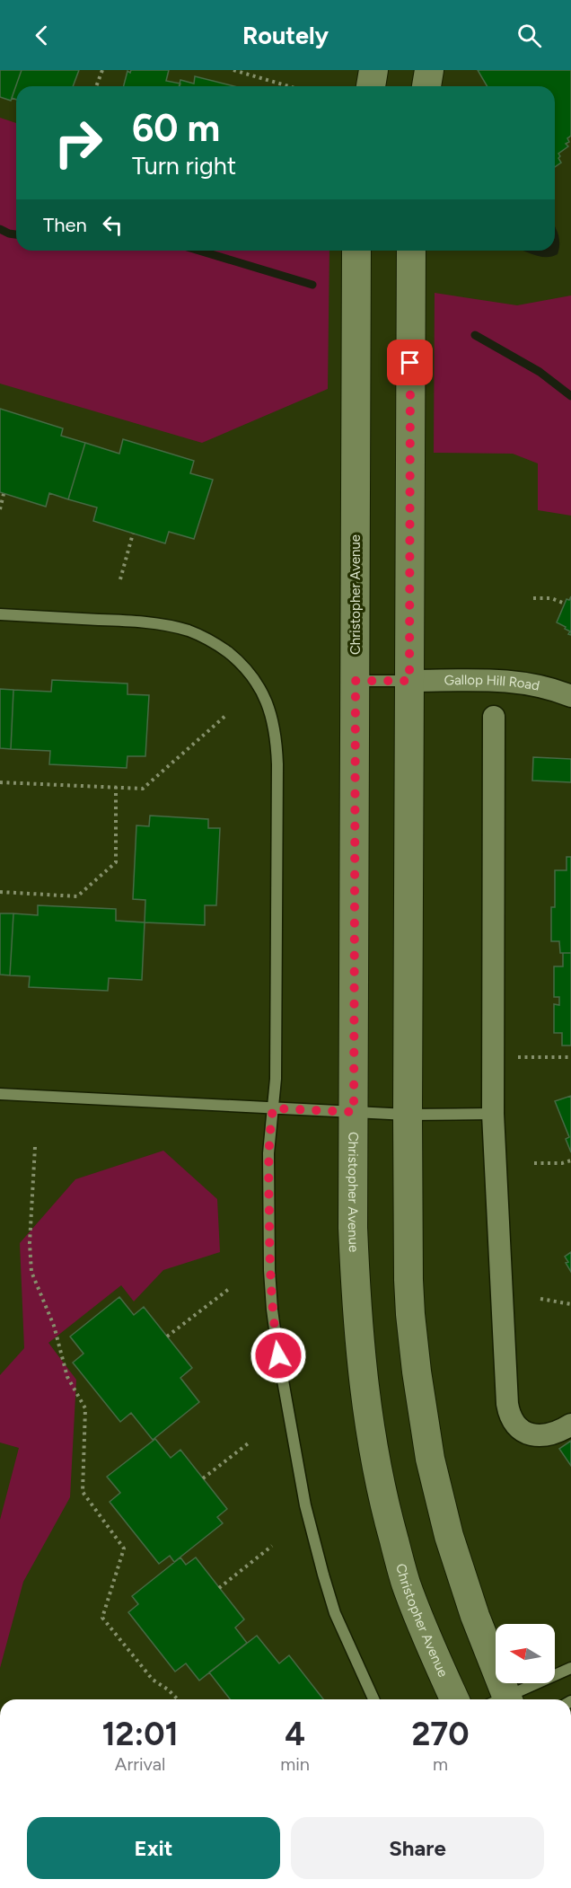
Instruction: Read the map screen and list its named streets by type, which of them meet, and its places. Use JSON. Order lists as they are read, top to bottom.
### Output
{
  "streets": {
    "street": ["Christopher Avenue", "Gallop Hill Road"]
  },
  "north": "left",
  "page": {
    "header": "Routely",
    "turn": ["60 m", "Turn right"],
    "then": "Then",
    "eta": [
      "12:01",
      "Arrival",
      "4",
      "min",
      "270",
      "m"
    ],
    "buttons": ["Exit", "Share"]
  }
}
